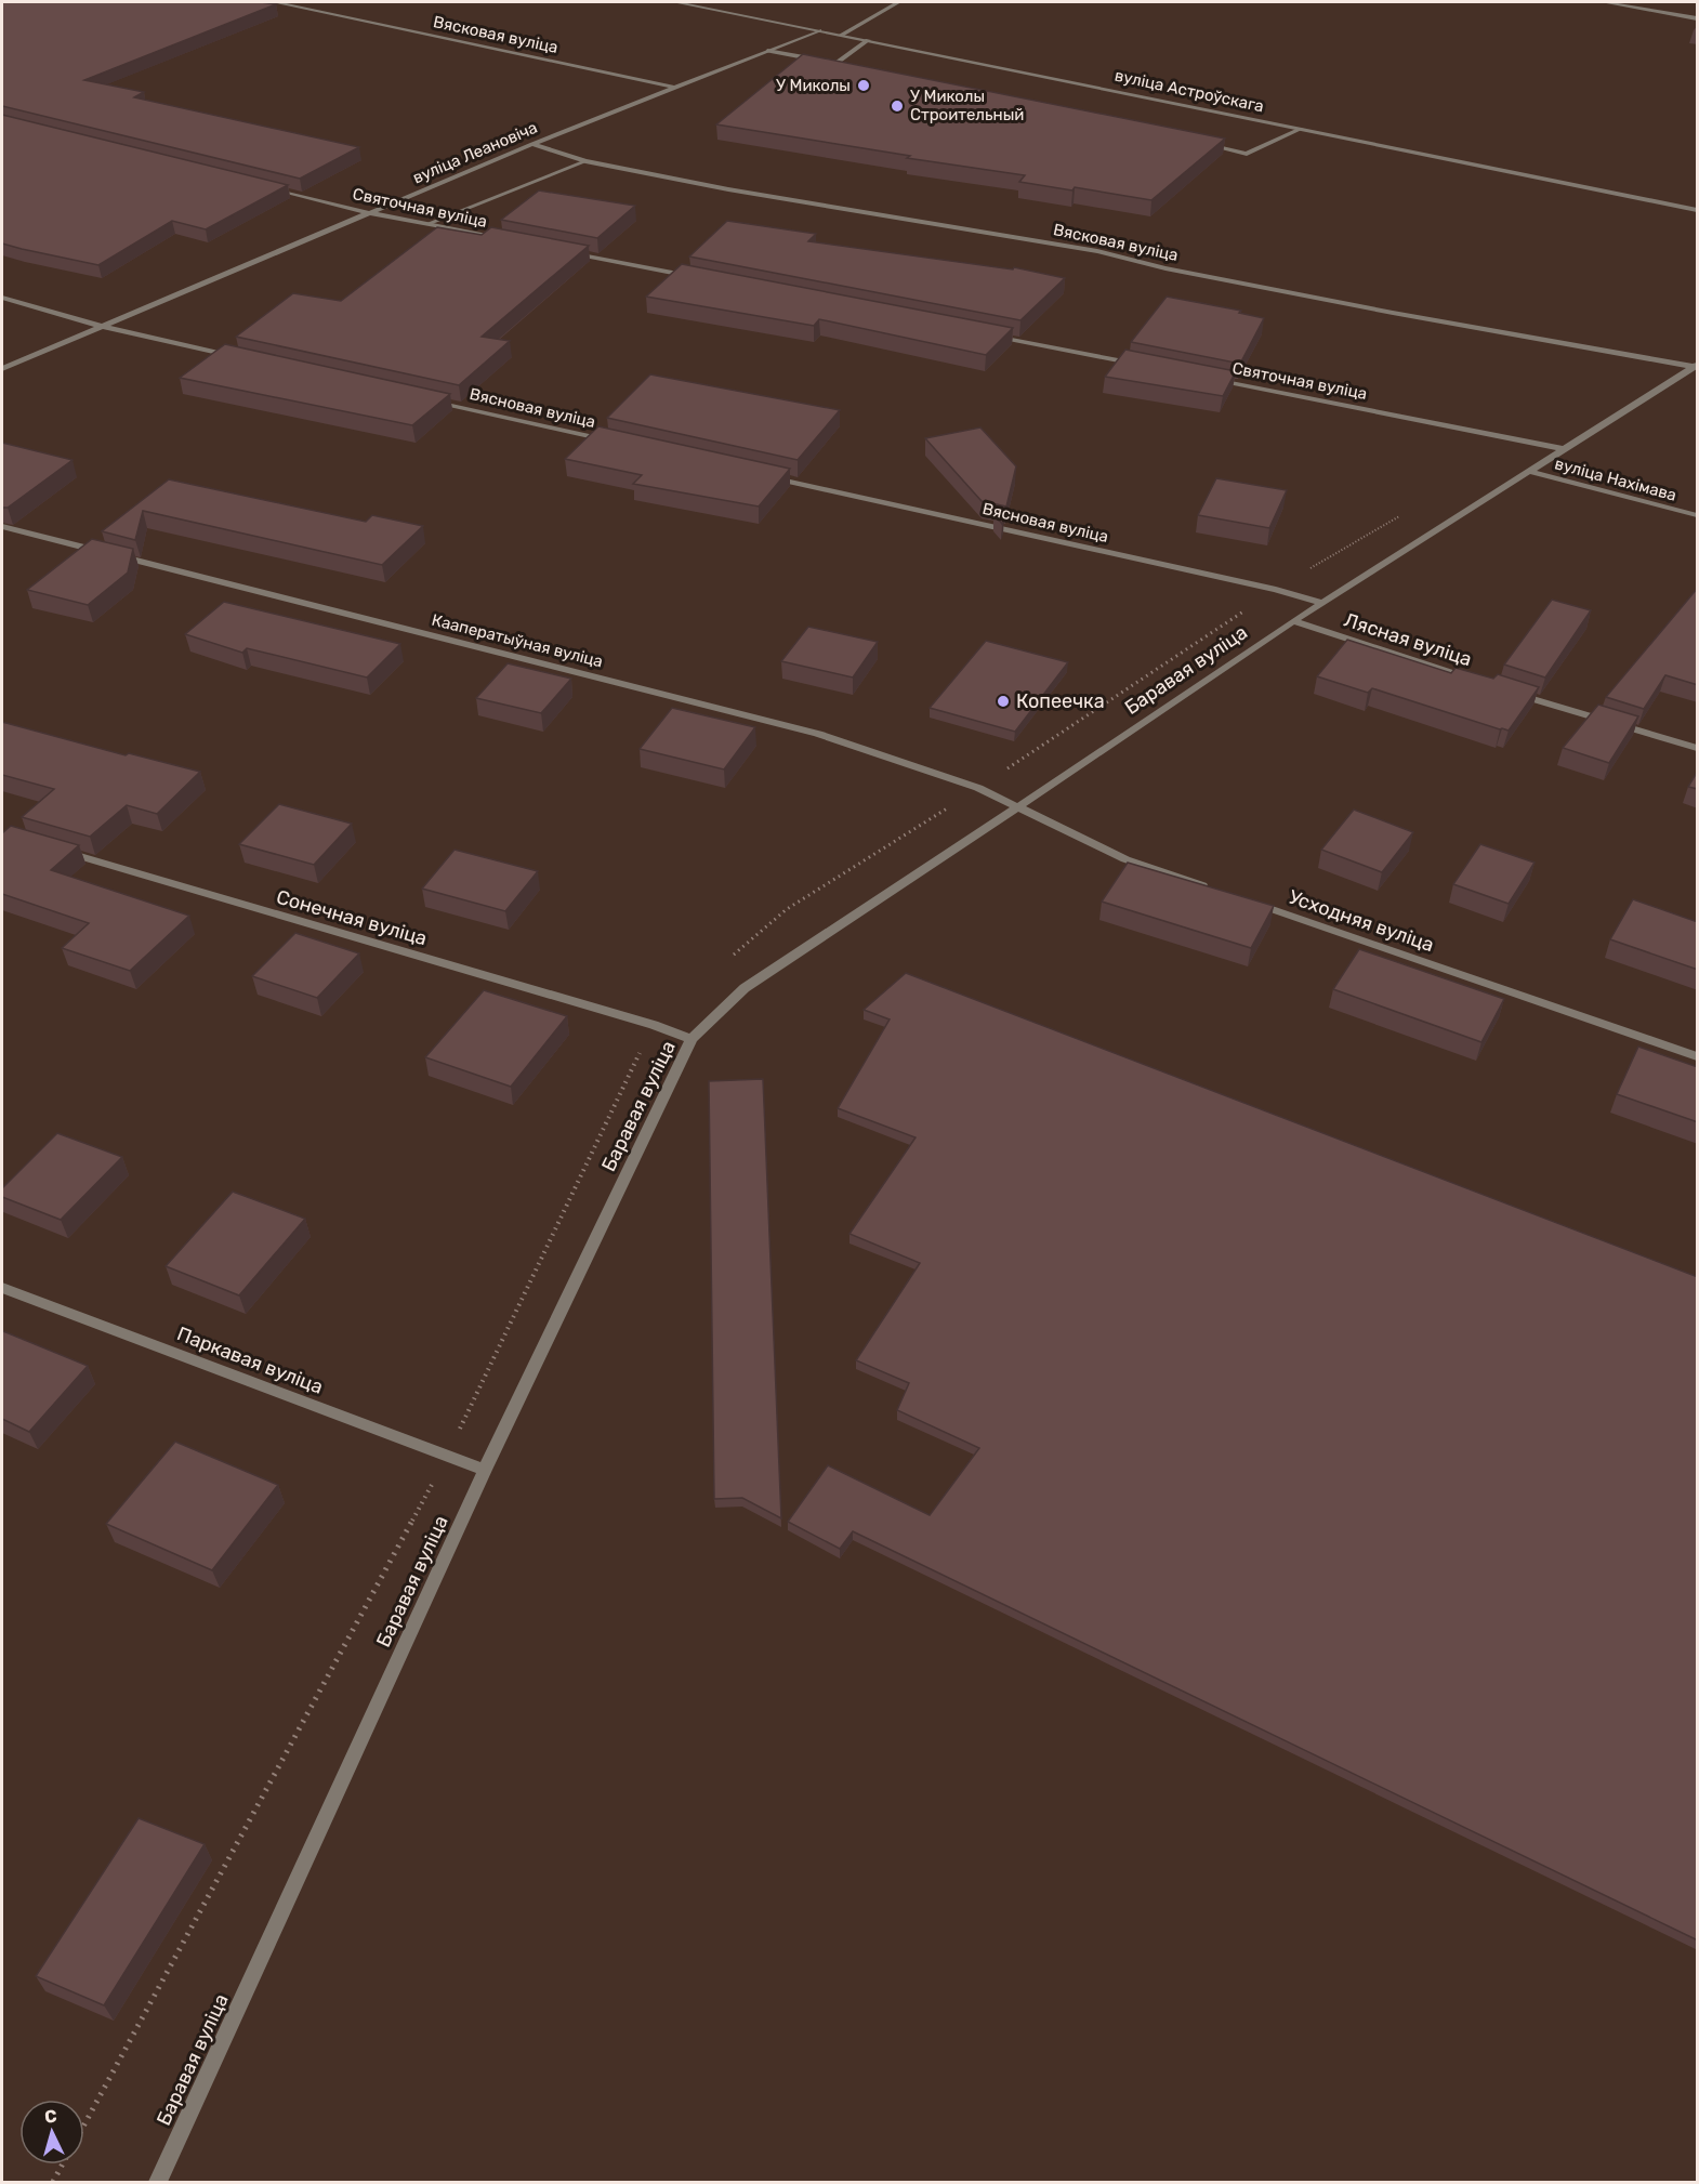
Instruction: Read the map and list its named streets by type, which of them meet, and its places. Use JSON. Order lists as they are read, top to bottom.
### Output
{
  "streets": {
    "street": [
      "Вясковая вуліца",
      "вуліца Астроўскага",
      "вуліца Леановіча",
      "Святочная вуліца",
      "Вясновая вуліца",
      "вуліца Нахімава",
      "Лясная вуліца",
      "Кааператыўная вуліца",
      "Баравая вуліца",
      "Сонечная вуліца",
      "Усходняя вуліца",
      "Паркавая вуліца"
    ]
  },
  "crossings": [
    ["Вясковая вуліца", "вуліца Леановіча"],
    ["Вясковая вуліца", "Баравая вуліца"],
    ["вуліца Астроўскага", "вуліца Леановіча"],
    ["вуліца Леановіча", "Святочная вуліца"],
    ["Святочная вуліца", "Баравая вуліца"],
    ["Вясновая вуліца", "Баравая вуліца"],
    ["вуліца Нахімава", "Баравая вуліца"],
    ["Лясная вуліца", "Баравая вуліца"],
    ["Кааператыўная вуліца", "Баравая вуліца"],
    ["Баравая вуліца", "Сонечная вуліца"],
    ["Баравая вуліца", "Паркавая вуліца"]
  ],
  "places": ["У Миколы", "У Миколы Строительный", "Копеечка"],
  "north": "top"
}
